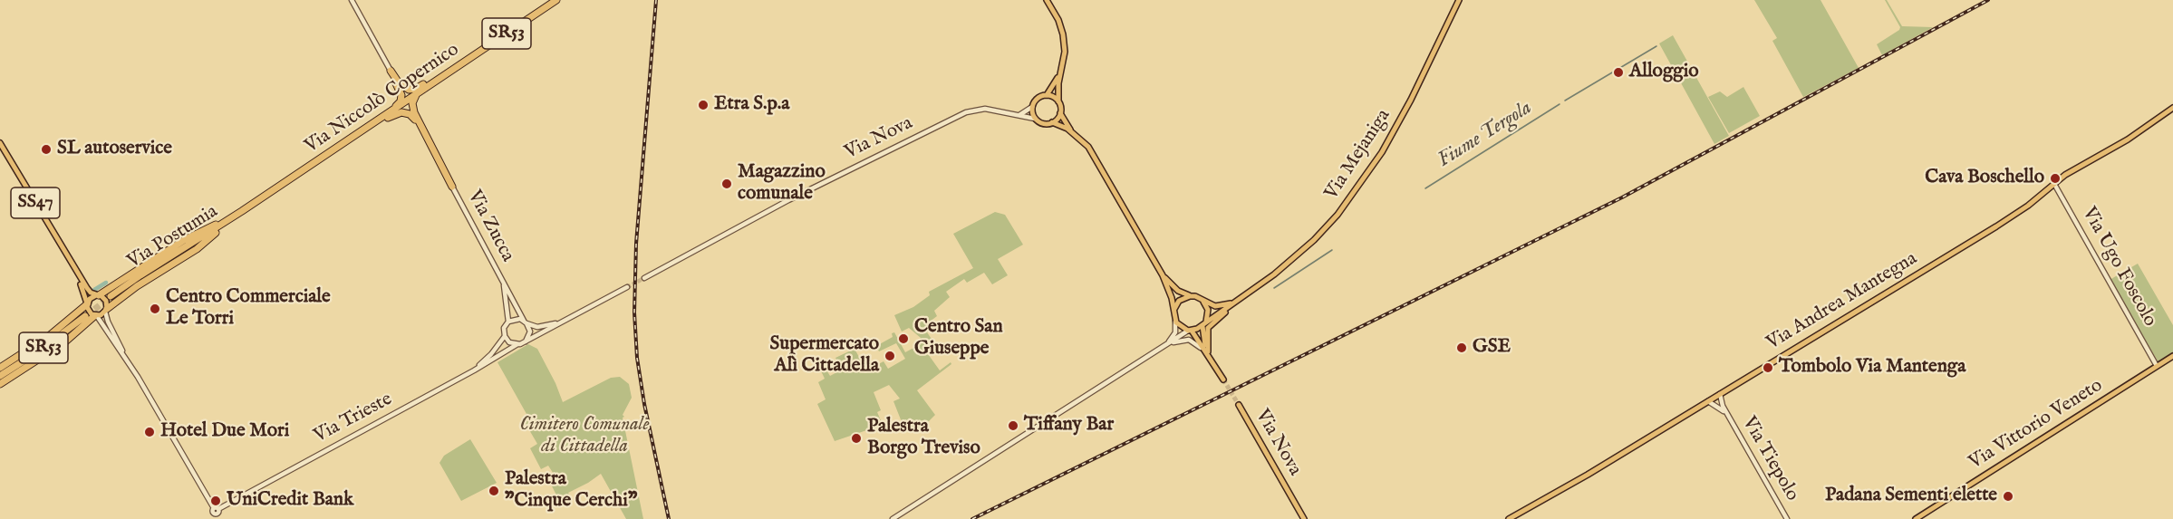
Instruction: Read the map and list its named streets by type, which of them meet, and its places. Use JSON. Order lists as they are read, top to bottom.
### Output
{
  "streets": {
    "highway": ["SR53", "Via Niccolò Copernico", "Via Postumia"],
    "main road": [
      "Via Nova",
      "Via Mejaniga",
      "SS47",
      "Via Andrea Mantegna",
      "Via Vittorio Veneto"
    ],
    "street": [
      "Via Zucca",
      "Via Ugo Foscolo",
      "Via Trieste",
      "Via Tiepolo"
    ]
  },
  "crossings": [
    ["Via Niccolò Copernico", "Via Postumia"],
    ["Via Nova", "Via Mejaniga"],
    ["Via Zucca", "Via Trieste"],
    ["Via Ugo Foscolo", "Via Andrea Mantegna"],
    ["Via Ugo Foscolo", "Via Vittorio Veneto"],
    ["Via Andrea Mantegna", "Via Tiepolo"]
  ],
  "water": ["Fiume Tergola"],
  "parks": ["Cimitero Comunale di Cittadella"],
  "places": [
    "Alloggio",
    "Etra S.p.a",
    "SL autoservice",
    "Cava Boschello",
    "Magazzino comunale",
    "Centro Commerciale Le Torri",
    "Centro San Giuseppe",
    "GSE",
    "Supermercato Alì Cittadella",
    "Tombolo Via Mantenga",
    "Tiffany Bar",
    "Hotel Due Mori",
    "Palestra Borgo Treviso",
    "Palestra \"Cinque Cerchi\"",
    "Padana Sementi elette",
    "UniCredit Bank"
  ]
}
